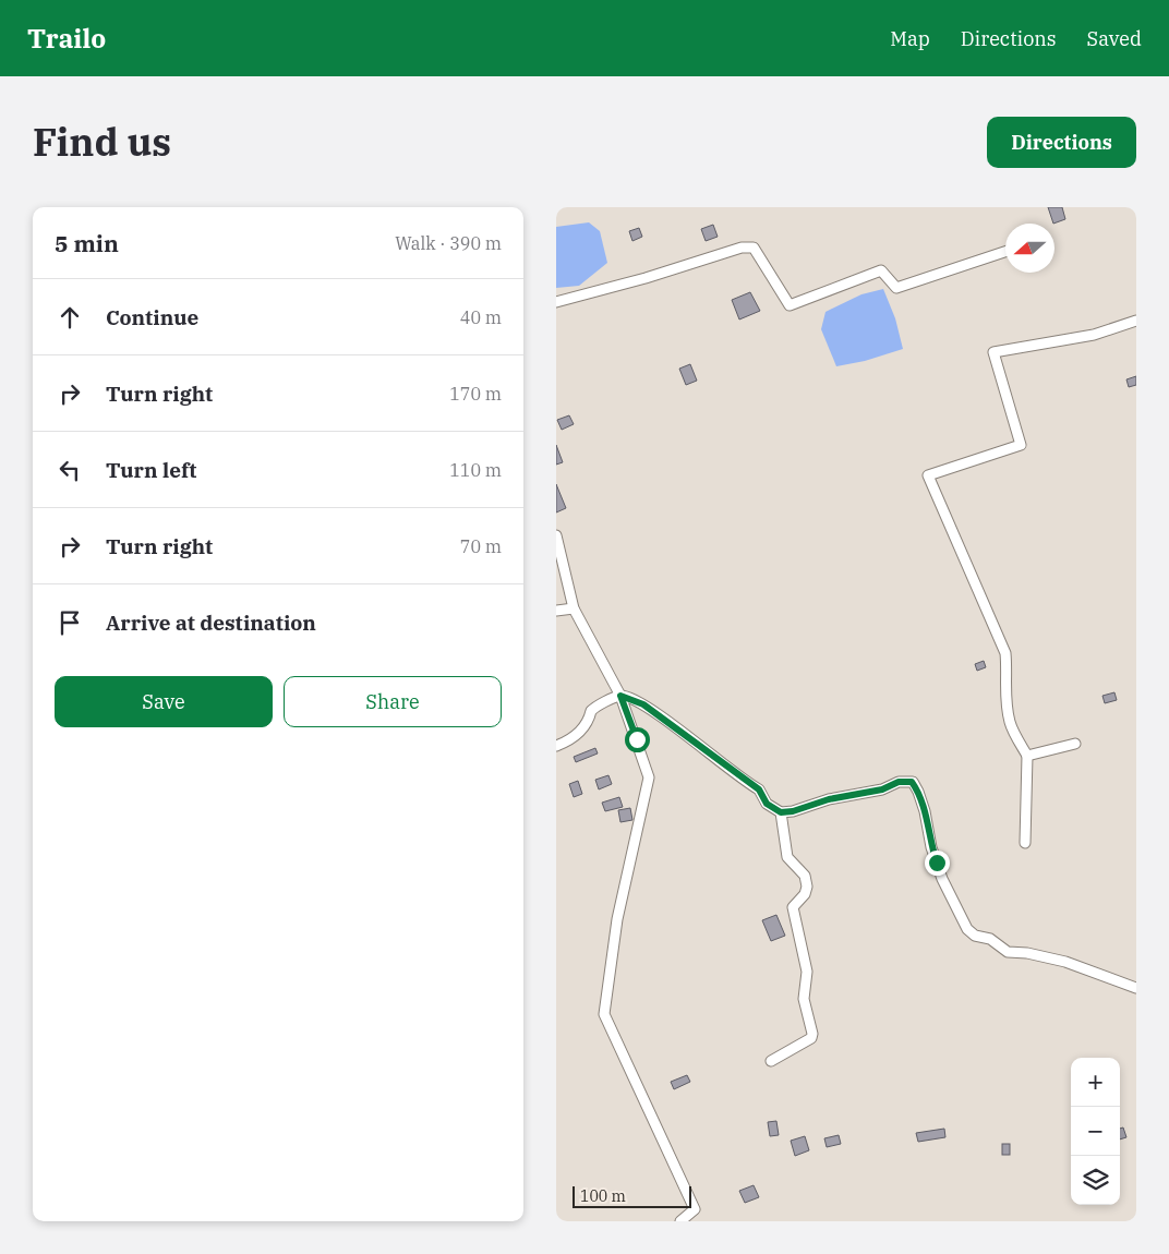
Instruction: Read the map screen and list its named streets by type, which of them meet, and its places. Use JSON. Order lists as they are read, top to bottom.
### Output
{
  "scale_bar": "100 m",
  "north": "left",
  "page": {
    "header": "Trailo",
    "nav": ["Map", "Directions", "Saved"],
    "title": "Find us",
    "buttons": [
      "Directions",
      ["Save", "Share"]
    ],
    "heading": ["5 min", "Walk · 390 m"],
    "list": [
      ["Continue", "40 m"],
      ["Turn right", "170 m"],
      ["Turn left", "110 m"],
      ["Turn right", "70 m"],
      "Arrive at destination"
    ],
    "map_buttons": ["+", "−"],
    "scale": "100 m"
  }
}
